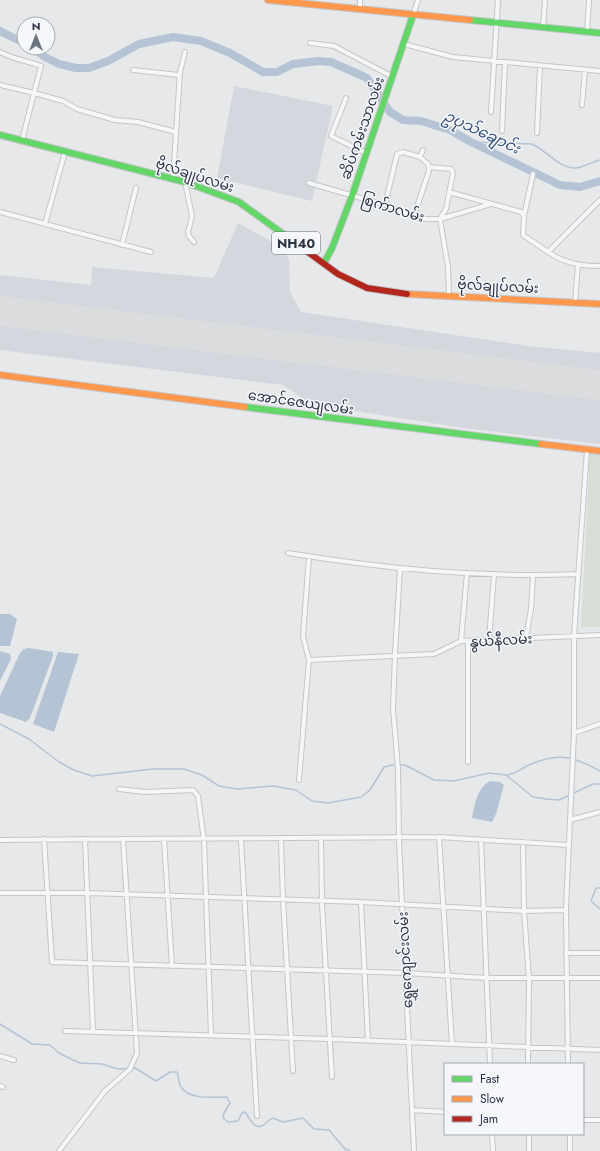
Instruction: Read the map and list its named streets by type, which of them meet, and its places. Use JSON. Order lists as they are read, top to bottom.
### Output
{
  "streets": {
    "main road": [
      "ဆိပ်ကမ်းသာလမ်း",
      "ဗိုလ်ချုပ်လမ်း",
      "NH40",
      "အောင်ဇေယျလမ်း"
    ],
    "street": ["စြက်ာလမ်း", "နွယ်နီလမ်း", "ရွှေကျောင်းလမ်း"]
  },
  "crossings": [
    ["ဆိပ်ကမ်းသာလမ်း", "ဗိုလ်ချုပ်လမ်း"],
    ["ဆိပ်ကမ်းသာလမ်း", "စြက်ာလမ်း"],
    ["နွယ်နီလမ်း", "ရွှေကျောင်းလမ်း"]
  ],
  "water": ["ဥပုသ်ချောင်း"],
  "legend": ["Fast", "Slow", "Jam"],
  "north": "top"
}
